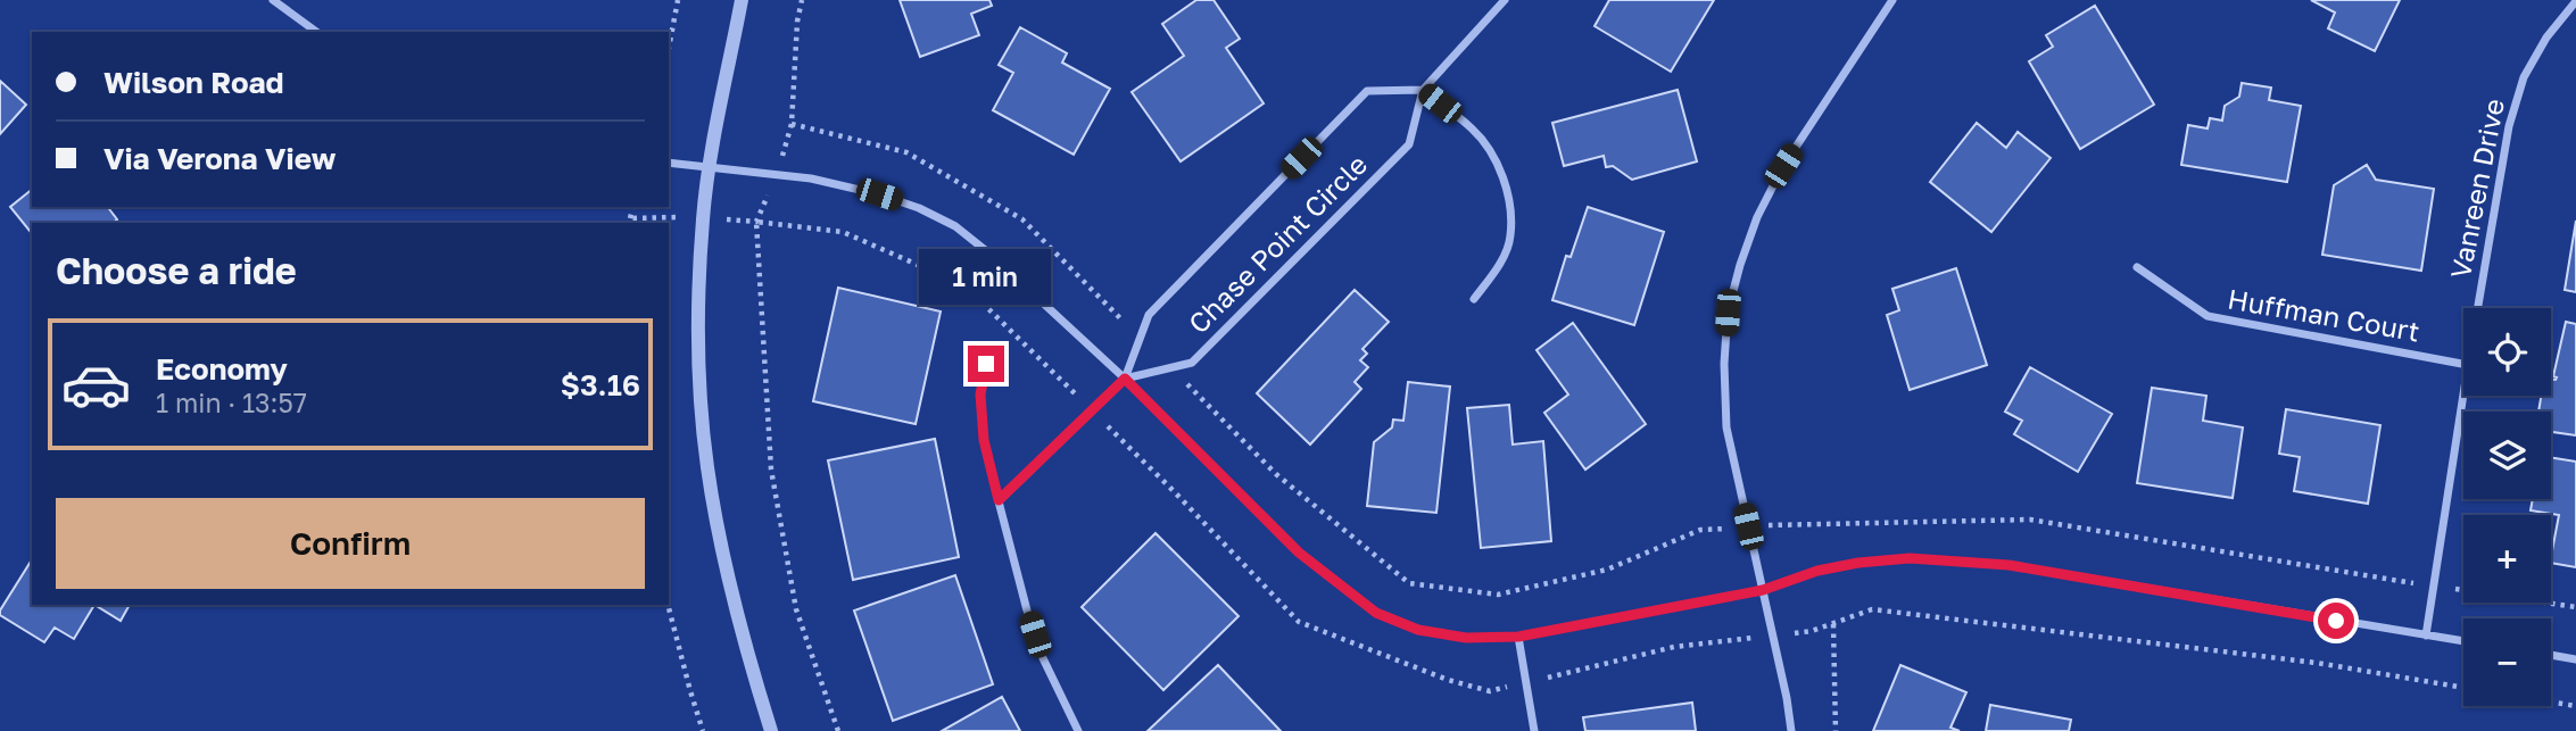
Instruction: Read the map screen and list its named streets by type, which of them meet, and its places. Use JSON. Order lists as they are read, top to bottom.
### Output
{
  "streets": {
    "street": ["Vanreen Drive", "Chase Point Circle", "Huffman Court"]
  },
  "page": {
    "banner": ["Wilson Road", "Via Verona View"],
    "heading": "Choose a ride",
    "bubble": "1 min",
    "map_buttons": ["+", "−"],
    "list": [
      {
        "name": "Economy",
        "note": "1 min · 13:57",
        "value": "$3.16"
      }
    ],
    "buttons": "Confirm"
  }
}
